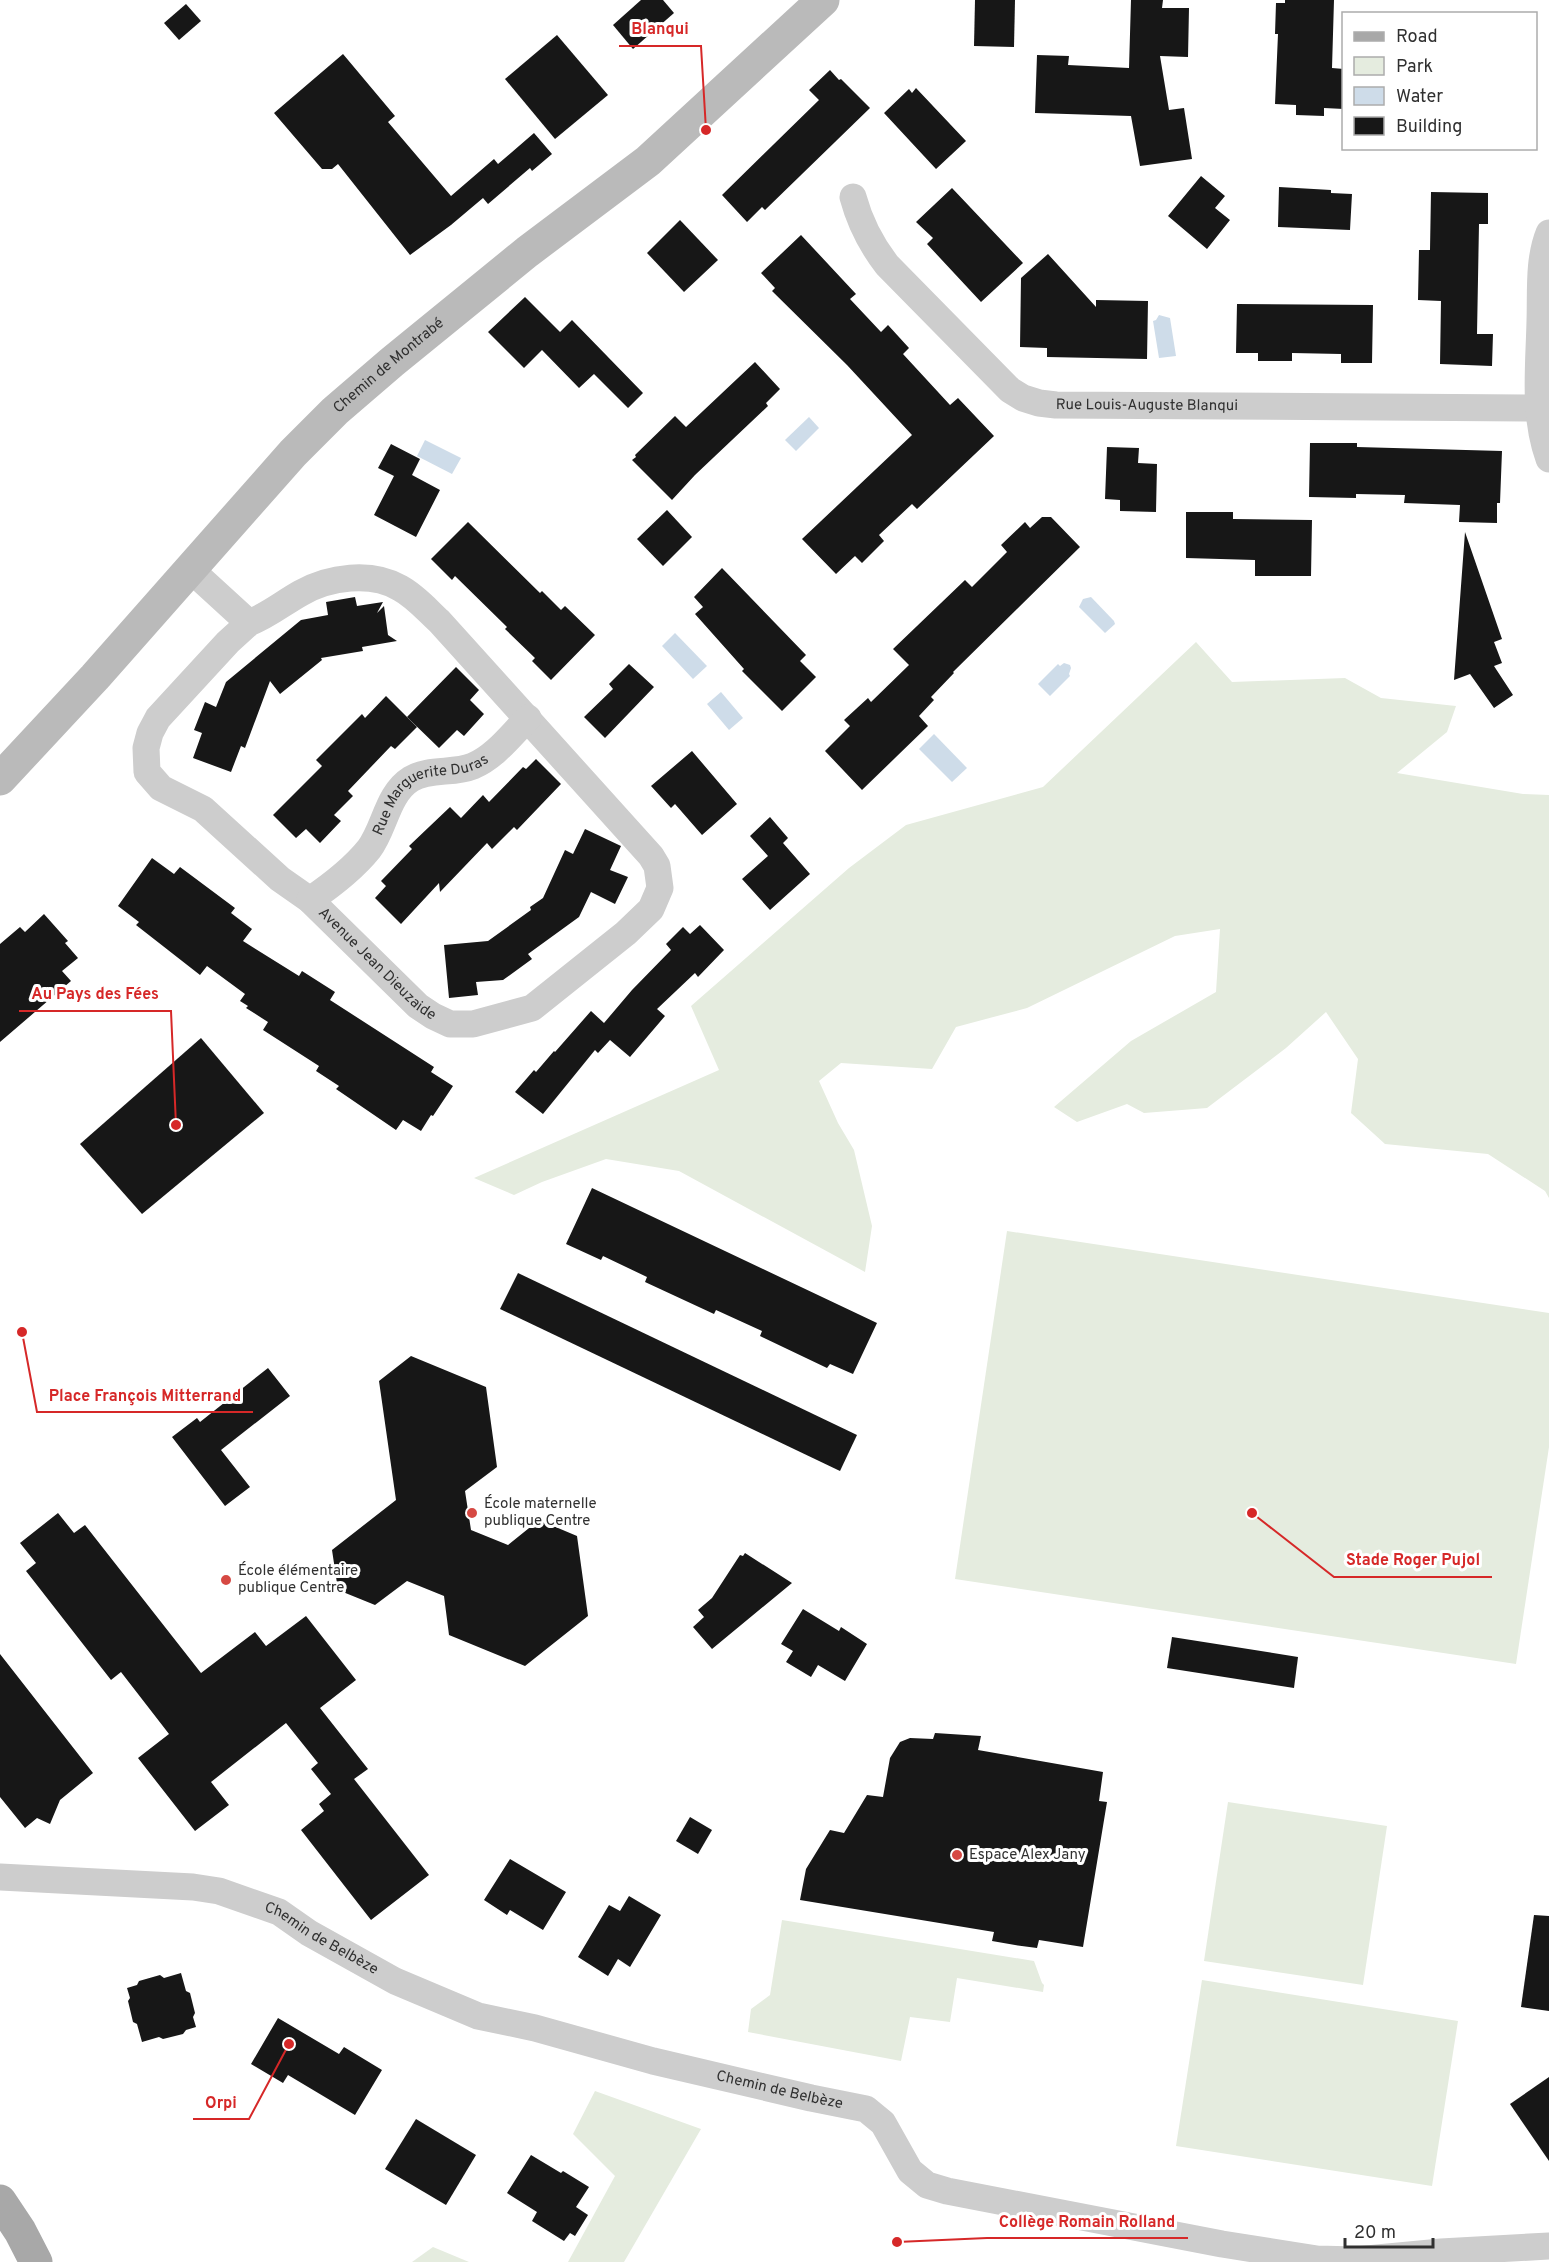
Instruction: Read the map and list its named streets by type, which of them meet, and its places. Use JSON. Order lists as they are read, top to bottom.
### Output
{
  "streets": {
    "street": [
      "Chemin de Montrabé",
      "Rue Louis-Auguste Blanqui",
      "Rue Marguerite Duras",
      "Avenue Jean Dieuzaide",
      "Chemin de Belbèze"
    ]
  },
  "crossings": [
    ["Rue Marguerite Duras", "Avenue Jean Dieuzaide"]
  ],
  "places": [
    "Blanqui",
    "Au Pays des Fées",
    "Place François Mitterrand",
    "École maternelle publique Centre",
    "Stade Roger Pujol",
    "École élémentaire publique Centre",
    "Espace Alex Jany",
    "Orpi",
    "Collège Romain Rolland"
  ],
  "legend": [
    "Road",
    "Park",
    "Water",
    "Building"
  ],
  "scale_bar": "20 m"
}
